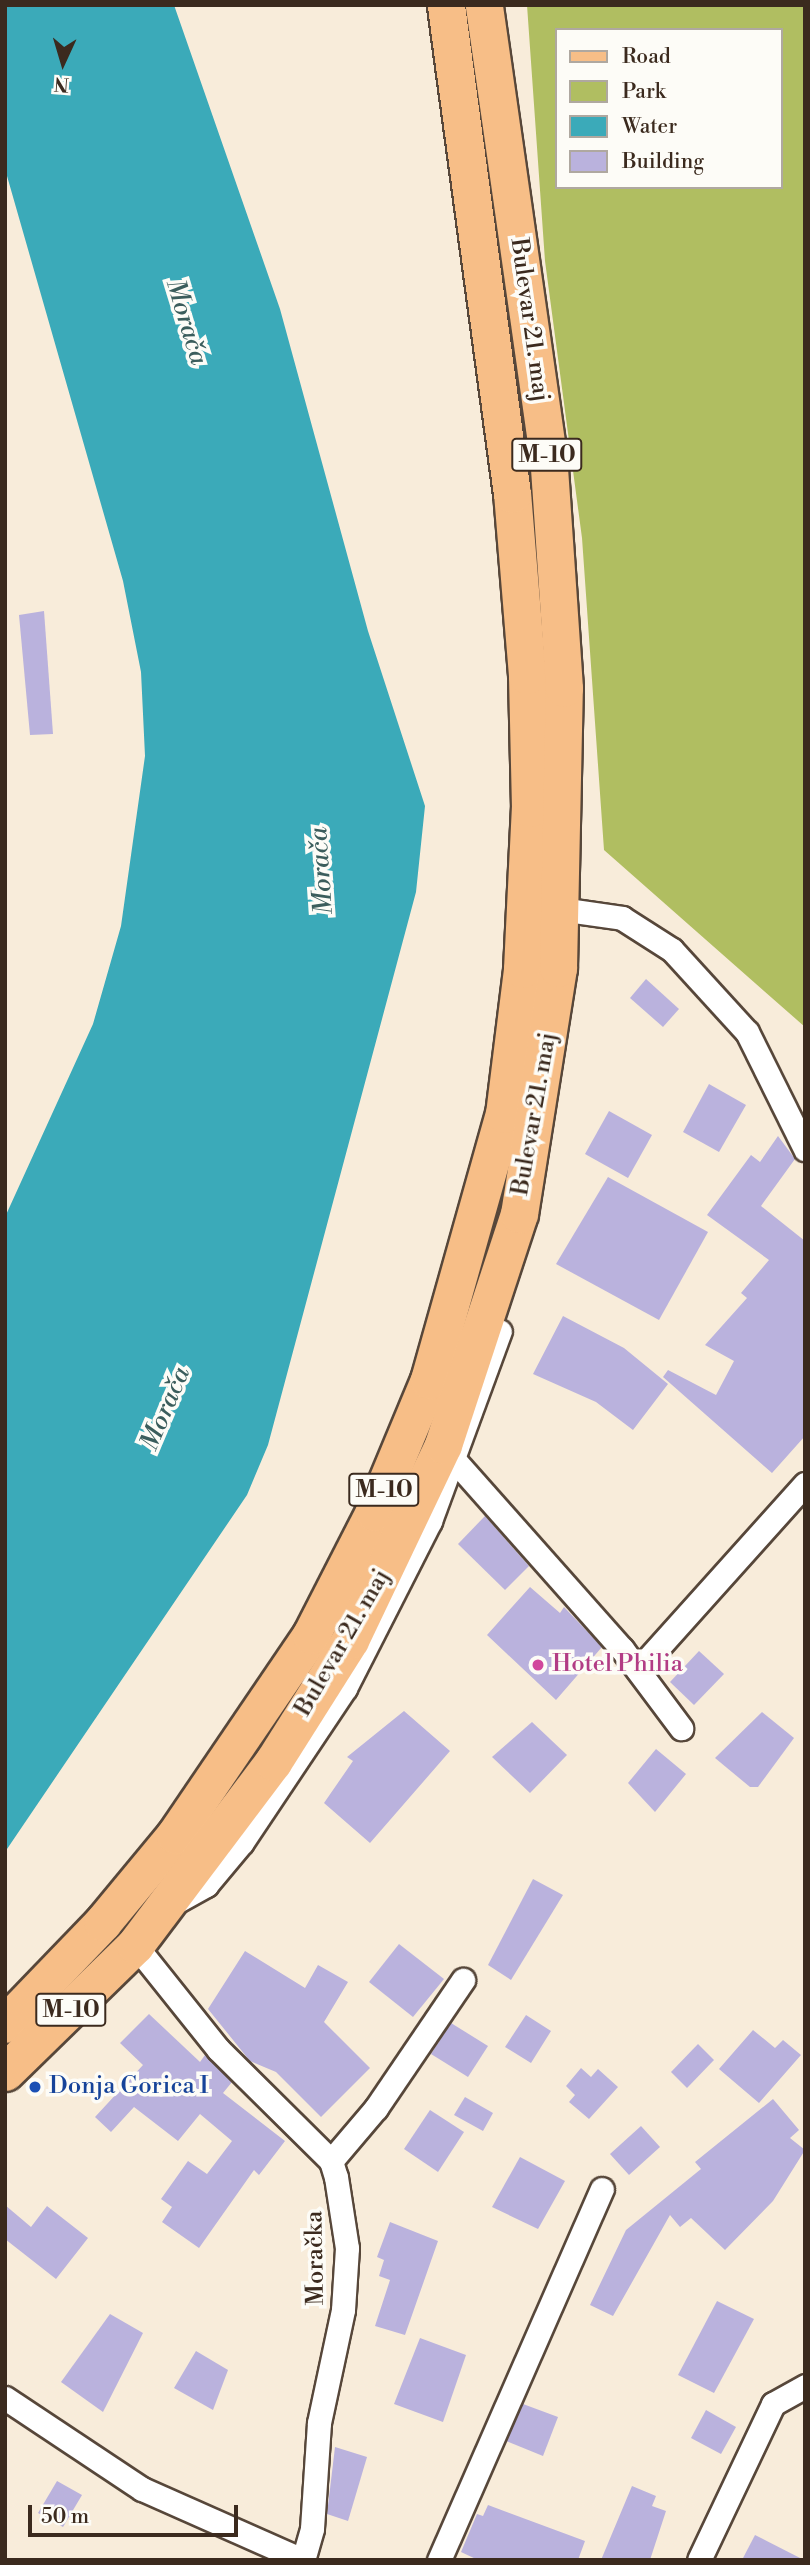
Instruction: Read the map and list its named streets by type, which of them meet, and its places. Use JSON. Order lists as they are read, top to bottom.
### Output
{
  "streets": {
    "main road": ["Bulevar 21. maj", "M-10"],
    "street": ["Moračka"]
  },
  "water": ["Morača"],
  "places": ["Hotel Philia", "Donja Gorica I"],
  "legend": [
    "Road",
    "Park",
    "Water",
    "Building"
  ],
  "scale_bar": "50 m",
  "north": "bottom"
}
